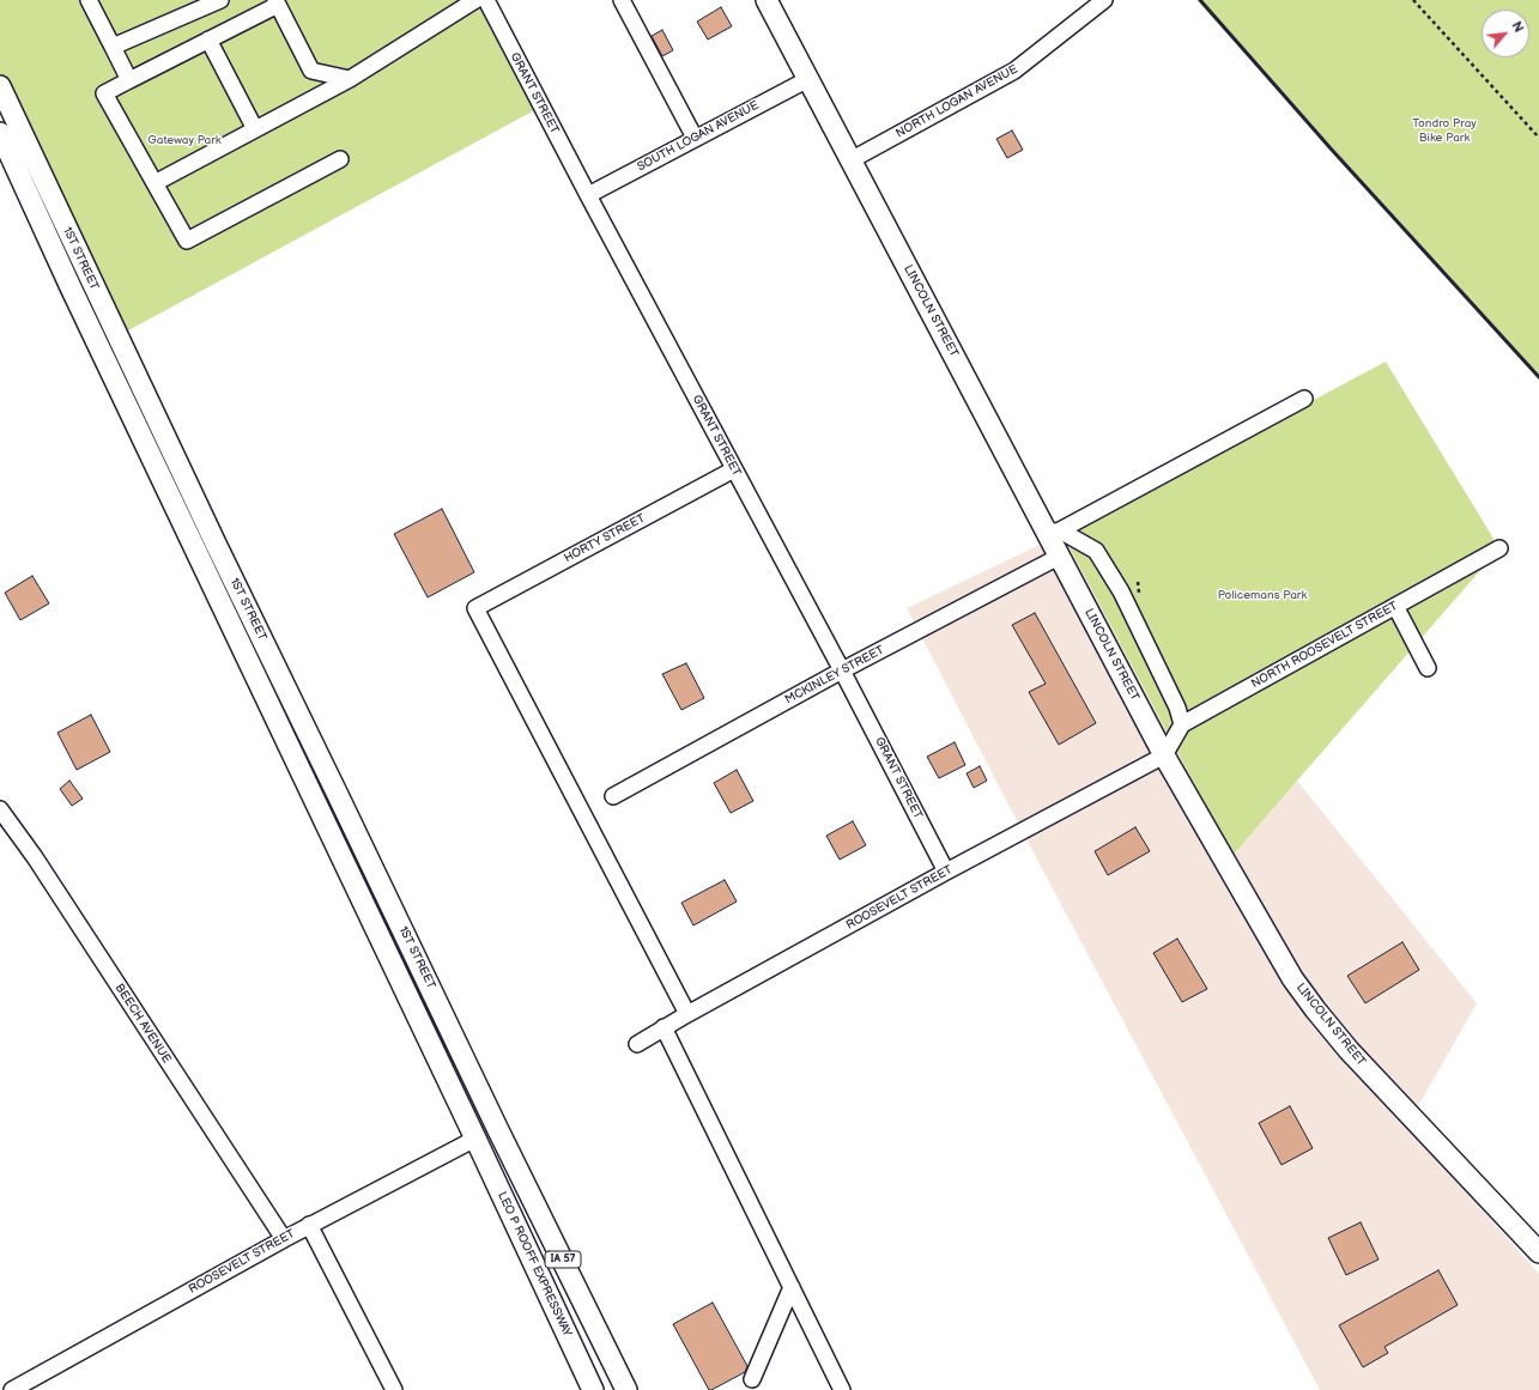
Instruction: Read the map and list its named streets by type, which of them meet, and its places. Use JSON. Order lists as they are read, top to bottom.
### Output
{
  "streets": {
    "main road": [
      "1ST STREET",
      "LINCOLN STREET",
      "IA 57",
      "LEO P ROOFF EXPRESSWAY"
    ],
    "street": [
      "GRANT STREET",
      "NORTH LOGAN AVENUE",
      "SOUTH LOGAN AVENUE",
      "HORTY STREET",
      "NORTH ROOSEVELT STREET",
      "MCKINLEY STREET",
      "ROOSEVELT STREET",
      "BEECH AVENUE"
    ]
  },
  "crossings": [
    ["GRANT STREET", "SOUTH LOGAN AVENUE"],
    ["GRANT STREET", "HORTY STREET"],
    ["GRANT STREET", "MCKINLEY STREET"],
    ["GRANT STREET", "ROOSEVELT STREET"],
    ["NORTH LOGAN AVENUE", "LINCOLN STREET"],
    ["SOUTH LOGAN AVENUE", "LINCOLN STREET"],
    ["1ST STREET", "ROOSEVELT STREET"],
    ["1ST STREET", "LEO P ROOFF EXPRESSWAY"],
    ["LINCOLN STREET", "MCKINLEY STREET"],
    ["LINCOLN STREET", "ROOSEVELT STREET"],
    ["HORTY STREET", "ROOSEVELT STREET"],
    ["ROOSEVELT STREET", "BEECH AVENUE"],
    ["ROOSEVELT STREET", "LEO P ROOFF EXPRESSWAY"]
  ],
  "parks": ["Tondro Pray Bike Park", "Gateway Park", "Policemans Park"],
  "north": "top right"
}
